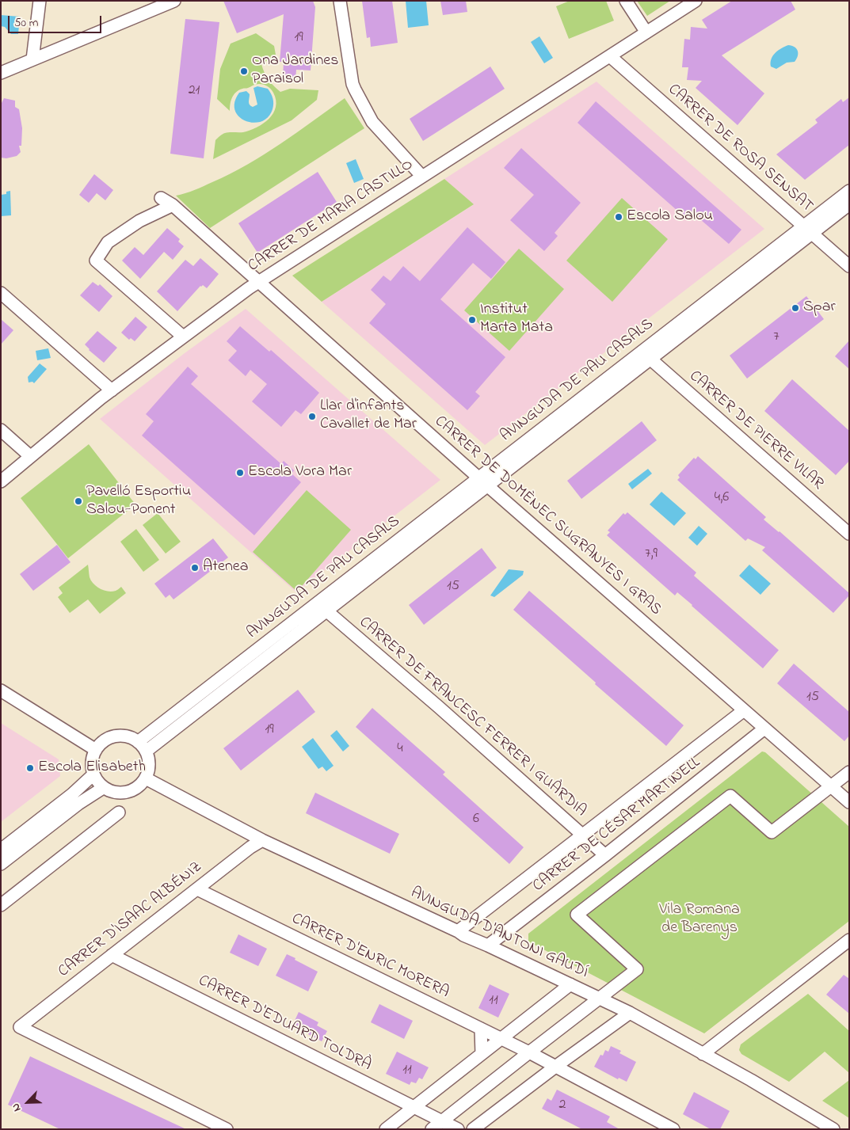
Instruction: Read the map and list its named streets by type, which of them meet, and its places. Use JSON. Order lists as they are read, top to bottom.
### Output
{
  "streets": {
    "street": [
      "CARRER DE ROSA SENSAT",
      "CARRER DE MARIA CASTILLO",
      "AVINGUDA DE PAU CASALS",
      "CARRER DE PIERRE VILAR",
      "CARRER DE DOMÈNEC SUGRANYES I GRAS",
      "CARRER DE FRANCESC FERRER I GUÀRDIA",
      "CARRER DE CÉSAR MARTINELL",
      "CARRER D'ISAAC ALBÉNIZ",
      "AVINGUDA D'ANTONI GAUDÍ",
      "CARRER D'ENRIC MORERA",
      "CARRER D'EDUARD TOLDRÀ"
    ]
  },
  "crossings": [
    ["CARRER DE ROSA SENSAT", "CARRER DE MARIA CASTILLO"],
    ["CARRER DE ROSA SENSAT", "AVINGUDA DE PAU CASALS"],
    ["CARRER DE MARIA CASTILLO", "CARRER DE DOMÈNEC SUGRANYES I GRAS"],
    ["AVINGUDA DE PAU CASALS", "CARRER DE PIERRE VILAR"],
    ["AVINGUDA DE PAU CASALS", "CARRER DE DOMÈNEC SUGRANYES I GRAS"],
    ["AVINGUDA DE PAU CASALS", "CARRER DE FRANCESC FERRER I GUÀRDIA"],
    ["AVINGUDA DE PAU CASALS", "AVINGUDA D'ANTONI GAUDÍ"],
    ["CARRER DE DOMÈNEC SUGRANYES I GRAS", "CARRER DE CÉSAR MARTINELL"],
    ["CARRER DE FRANCESC FERRER I GUÀRDIA", "CARRER DE CÉSAR MARTINELL"],
    ["CARRER DE CÉSAR MARTINELL", "AVINGUDA D'ANTONI GAUDÍ"],
    ["CARRER D'ISAAC ALBÉNIZ", "AVINGUDA D'ANTONI GAUDÍ"],
    ["CARRER D'ISAAC ALBÉNIZ", "CARRER D'ENRIC MORERA"],
    ["CARRER D'ISAAC ALBÉNIZ", "CARRER D'EDUARD TOLDRÀ"]
  ],
  "parks": ["Vila Romana de Barenys"],
  "places": [
    "Ona Jardines Paraisol",
    "Escola Salou",
    "Spar",
    "Institut Marta Mata",
    "Llar d'infants Cavallet de Mar",
    "Escola Vora Mar",
    "Pavelló Esportiu Salou-Ponent",
    "Atenea",
    "Escola Elisabeth"
  ],
  "house_numbers": [
    "19",
    "21",
    "7",
    "4,6",
    "7,9",
    "15",
    "15",
    "19",
    "4",
    "6",
    "11",
    "11",
    "2"
  ],
  "scale_bar": "50 m",
  "north": "bottom left"
}
